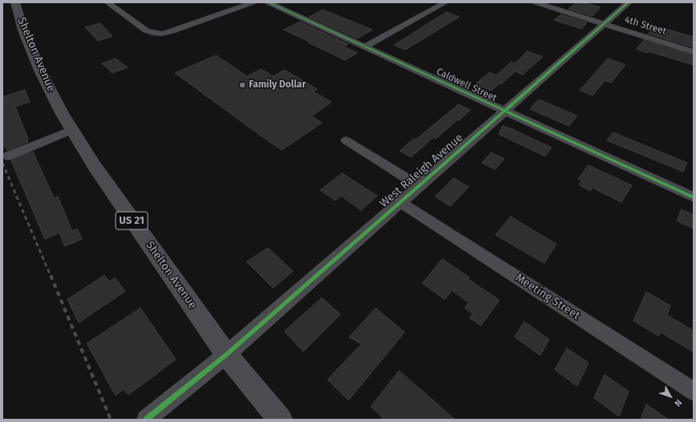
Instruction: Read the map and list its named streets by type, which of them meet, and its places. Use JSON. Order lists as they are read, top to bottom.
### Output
{
  "streets": {
    "main road": ["Shelton Avenue", "US 21"],
    "street": [
      "4th Street",
      "Caldwell Street",
      "West Raleigh Avenue",
      "Meeting Street"
    ]
  },
  "crossings": [
    ["4th Street", "West Raleigh Avenue"],
    ["Shelton Avenue", "West Raleigh Avenue"],
    ["Caldwell Street", "West Raleigh Avenue"],
    ["West Raleigh Avenue", "Meeting Street"]
  ],
  "places": ["Family Dollar"],
  "north": "bottom right"
}
